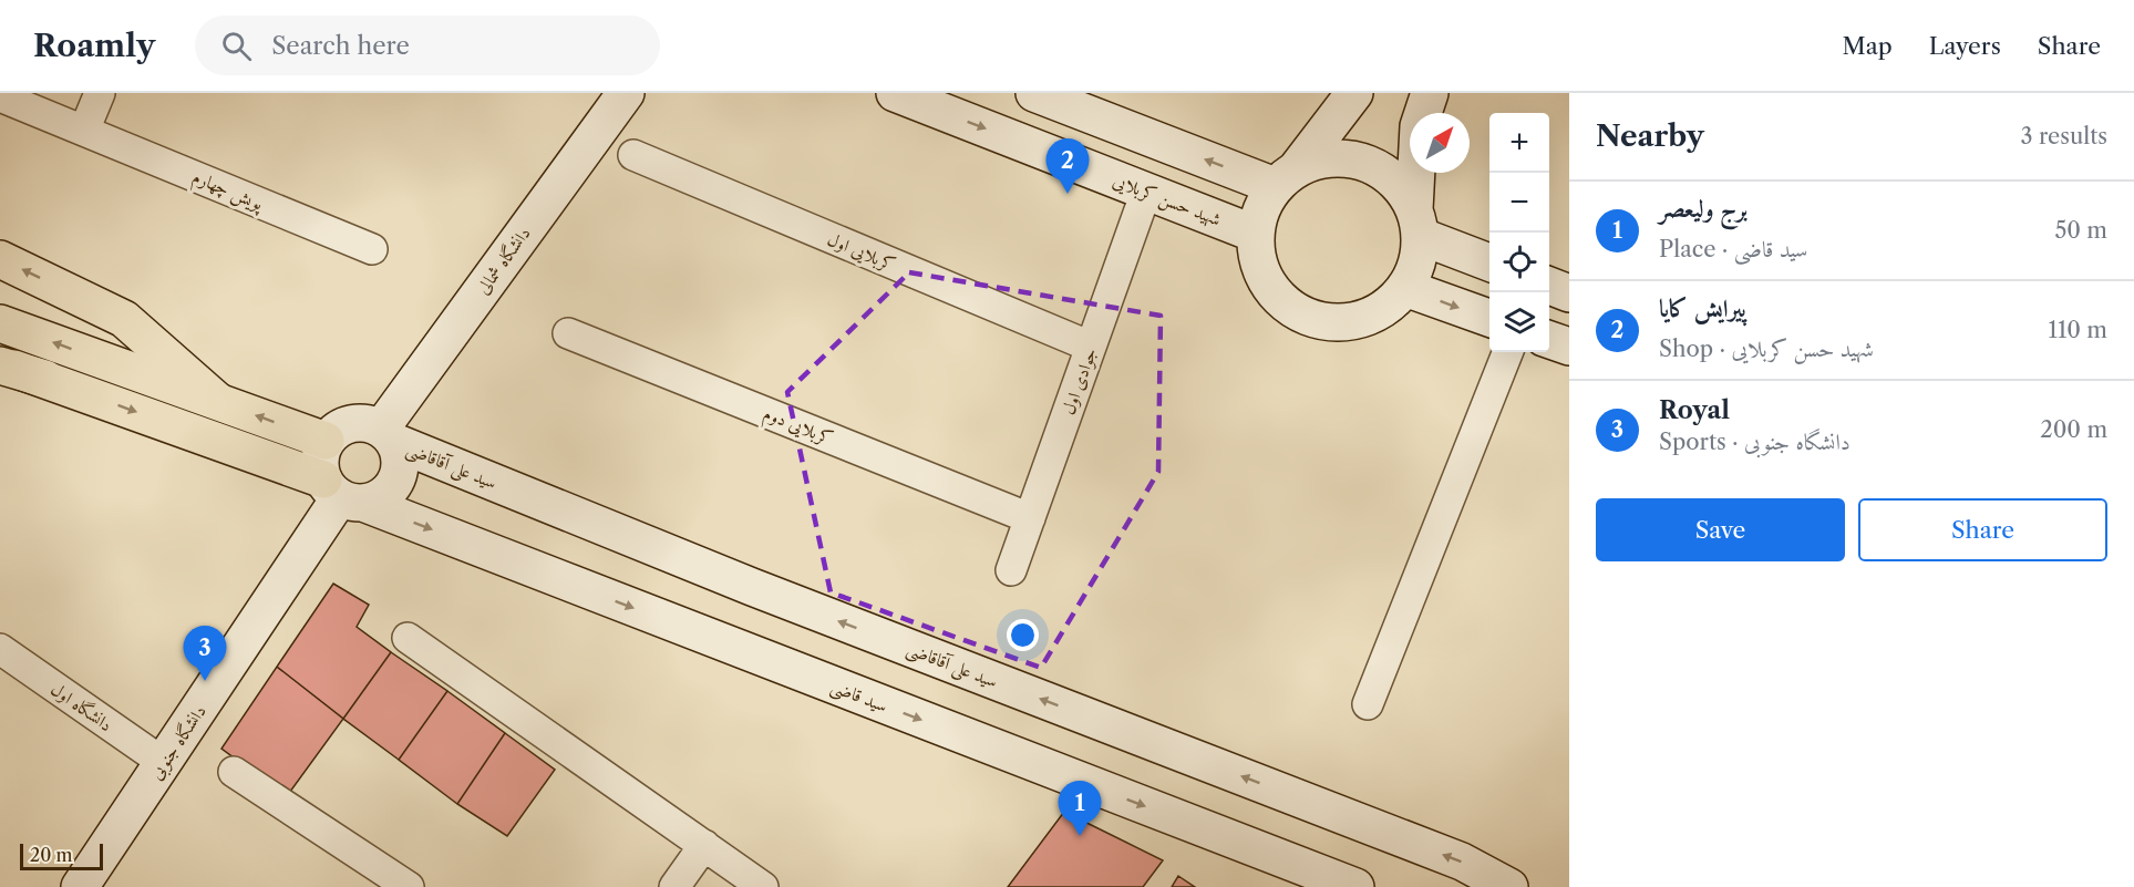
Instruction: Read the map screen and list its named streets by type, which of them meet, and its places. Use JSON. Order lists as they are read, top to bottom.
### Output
{
  "streets": {
    "street": [
      "پویش چهارم",
      "شهید حسن کربلایی",
      "کربلایی اول",
      "دانشگاه شمالی",
      "جوادی اول",
      "کربلایی دوم",
      "سید علی آقاقاضی",
      "سید قاضی",
      "دانشگاه اول",
      "دانشگاه جنوبی"
    ]
  },
  "crossings": [
    ["شهید حسن کربلایی", "جوادی اول"],
    ["کربلایی اول", "جوادی اول"],
    ["دانشگاه شمالی", "سید علی آقاقاضی"],
    ["دانشگاه شمالی", "سید قاضی"],
    ["دانشگاه شمالی", "دانشگاه جنوبی"],
    ["جوادی اول", "کربلایی دوم"],
    ["سید علی آقاقاضی", "سید قاضی"],
    ["سید علی آقاقاضی", "دانشگاه جنوبی"],
    ["سید قاضی", "دانشگاه جنوبی"],
    ["دانشگاه اول", "دانشگاه جنوبی"]
  ],
  "scale_bar": "20 m",
  "north": "top right",
  "page": {
    "header": "Roamly",
    "search": "Search here",
    "nav": ["Map", "Layers", "Share"],
    "heading": ["Nearby", "3 results"],
    "map_buttons": ["+", "−"],
    "pins": ["2", "3", "1"],
    "list": [
      {
        "mark": "1",
        "name": "برج ولیعصر",
        "note": "Place · سید قاضی",
        "value": "50 m"
      },
      {
        "mark": "2",
        "name": "پیرایش کایا",
        "note": "Shop · شهید حسن کربلایی",
        "value": "110 m"
      },
      {
        "mark": "3",
        "name": "Royal",
        "note": "Sports · دانشگاه جنوبی",
        "value": "200 m"
      }
    ],
    "buttons": ["Save", "Share"],
    "scale": "20 m"
  }
}
